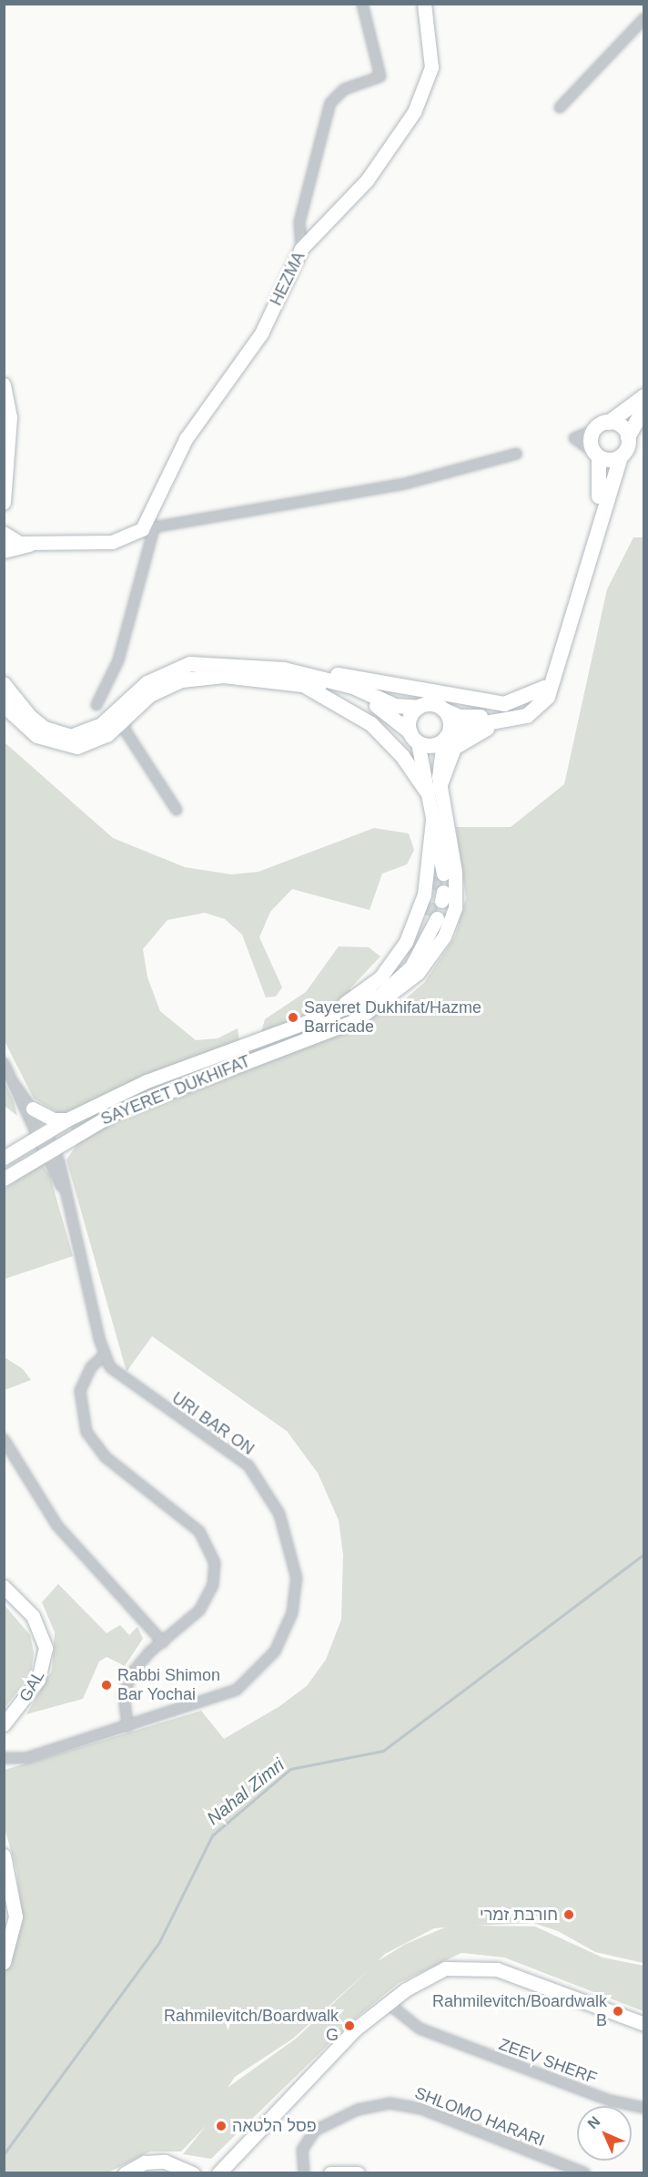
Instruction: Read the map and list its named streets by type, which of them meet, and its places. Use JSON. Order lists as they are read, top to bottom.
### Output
{
  "streets": {
    "street": [
      "HEZMA",
      "SAYERET DUKHIFAT",
      "URI BAR ON",
      "GAL",
      "ZEEV SHERF",
      "SHLOMO HARARI"
    ]
  },
  "crossings": [
    ["SAYERET DUKHIFAT", "URI BAR ON"]
  ],
  "water": ["Nahal Zimri"],
  "places": [
    "Sayeret Dukhifat/Hazme Barricade",
    "Rabbi Shimon Bar Yochai",
    "חורבת זמרי",
    "Rahmilevitch/Boardwalk B",
    "Rahmilevitch/Boardwalk G",
    "פסל הלטאה"
  ],
  "north": "top left"
}
